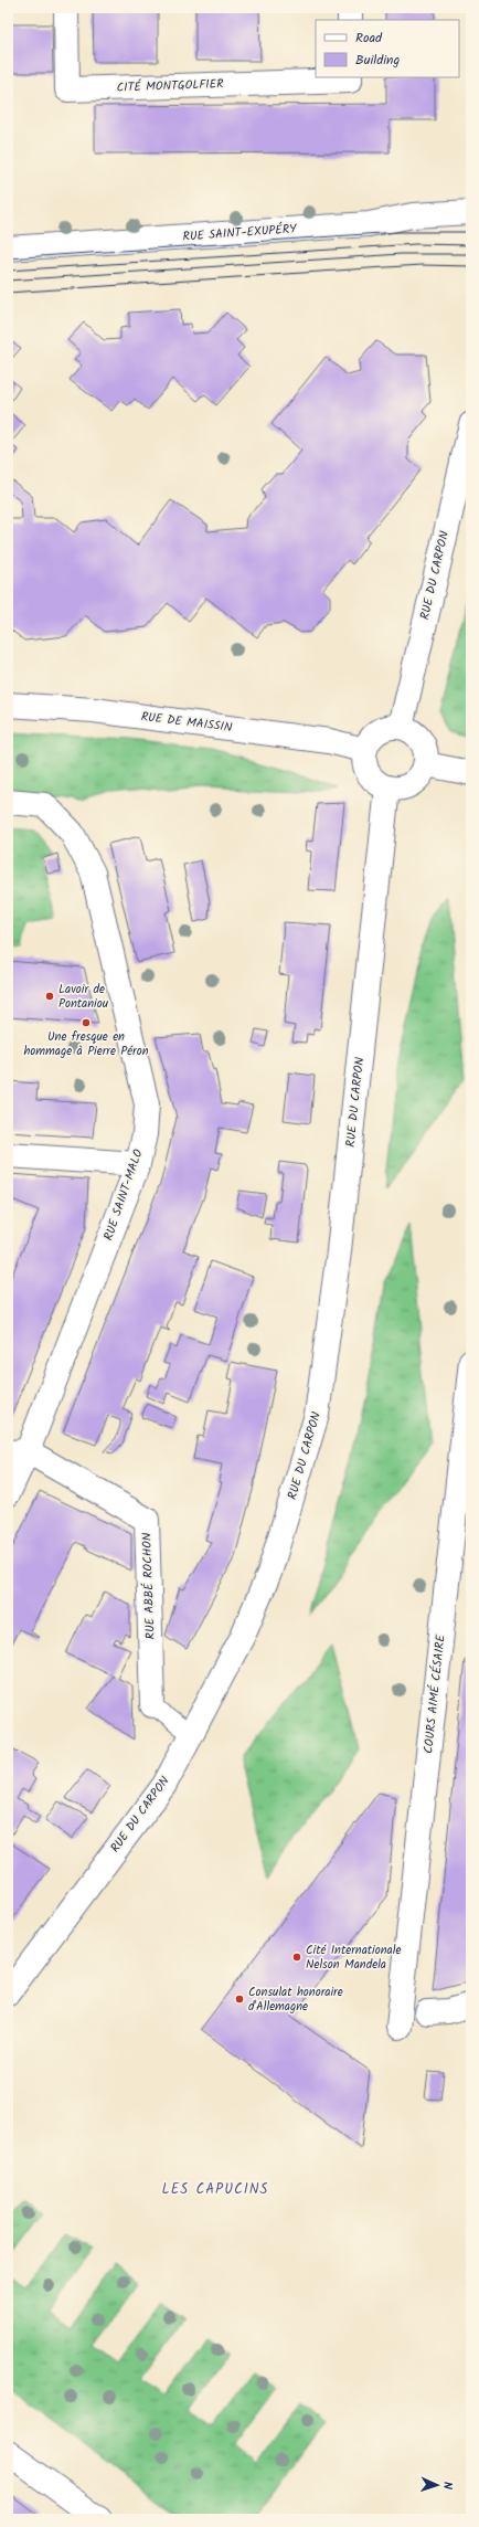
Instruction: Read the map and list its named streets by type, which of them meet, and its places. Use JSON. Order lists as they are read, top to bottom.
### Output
{
  "streets": {
    "street": [
      "CITÉ MONTGOLFIER",
      "RUE SAINT-EXUPÉRY",
      "RUE DU CARPON",
      "RUE DE MAISSIN",
      "RUE SAINT-MALO",
      "RUE ABBÉ ROCHON",
      "COURS AIMÉ CÉSAIRE"
    ]
  },
  "crossings": [
    ["RUE DU CARPON", "RUE DE MAISSIN"],
    ["RUE DU CARPON", "RUE ABBÉ ROCHON"],
    ["RUE SAINT-MALO", "RUE ABBÉ ROCHON"]
  ],
  "districts": ["LES CAPUCINS"],
  "places": [
    "Lavoir de Pontaniou",
    "Une fresque en hommage à Pierre Péron",
    "Cité Internationale Nelson Mandela",
    "Consulat honoraire d'Allemagne"
  ],
  "legend": ["Road", "Building"],
  "north": "right"
}
